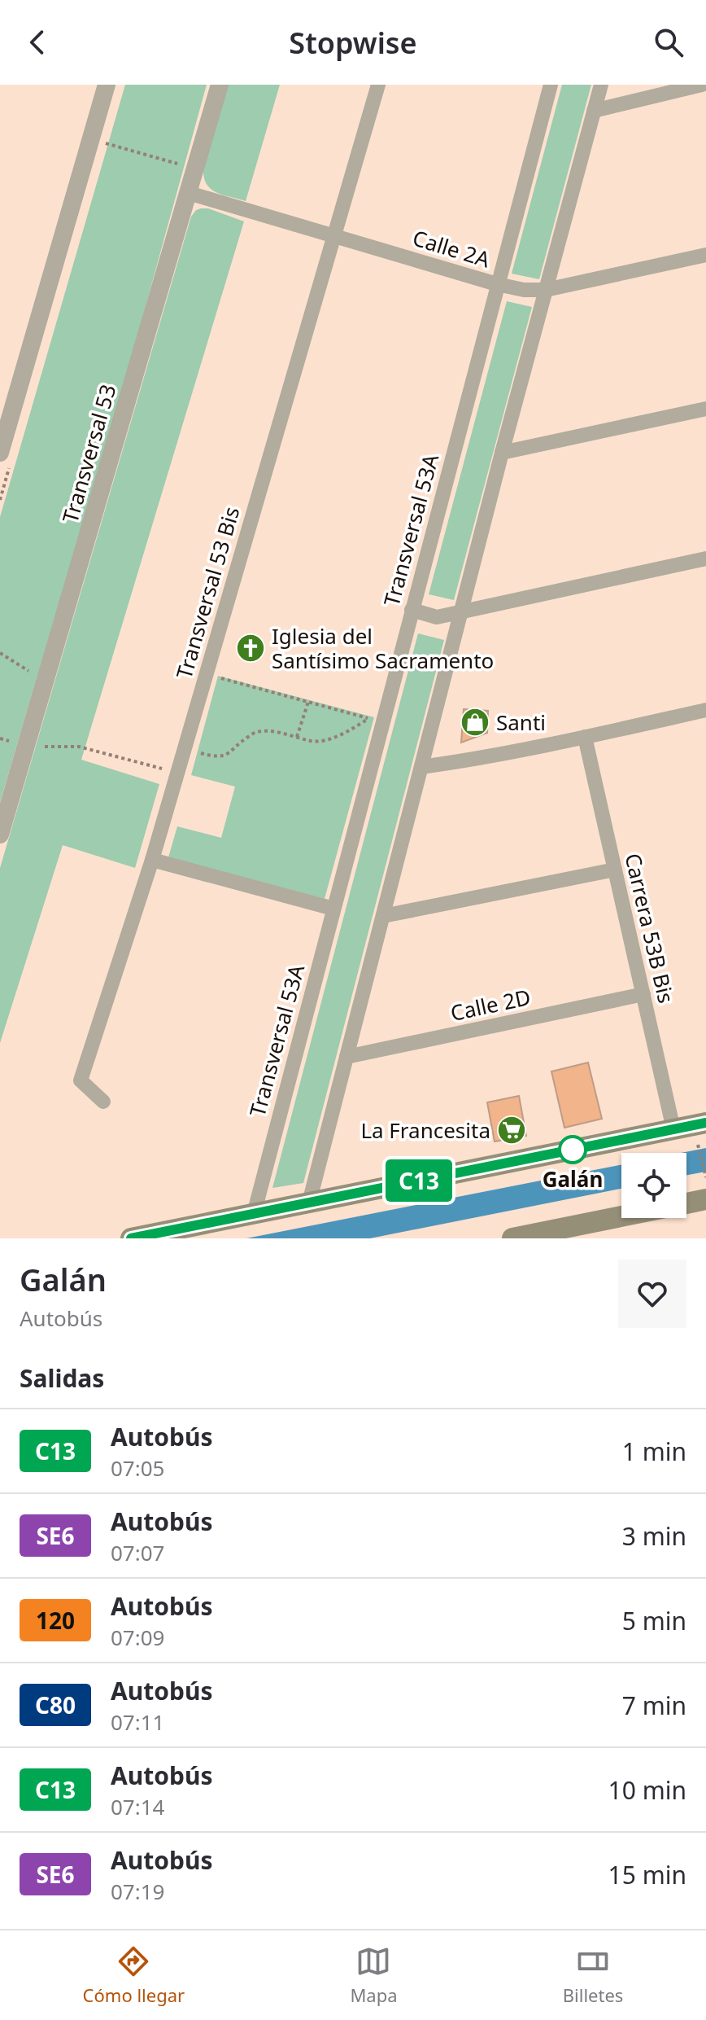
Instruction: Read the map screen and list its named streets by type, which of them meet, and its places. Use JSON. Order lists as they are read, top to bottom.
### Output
{
  "streets": {
    "street": [
      "Calle 2A",
      "Transversal 53",
      "Transversal 53A",
      "Transversal 53 Bis",
      "Carrera 53B Bis",
      "Calle 2D"
    ]
  },
  "crossings": [
    ["Calle 2A", "Transversal 53"],
    ["Calle 2A", "Transversal 53A"],
    ["Calle 2A", "Transversal 53 Bis"],
    ["Carrera 53B Bis", "Calle 2D"]
  ],
  "places": {
    "church": ["Iglesia del Santísimo Sacramento"],
    "shop": ["Santi"],
    "supermarket": ["La Francesita"],
    "other": ["Galán"]
  },
  "lines": ["bus line C13"],
  "page": {
    "header": "Stopwise",
    "on_map": "C13",
    "heading": [
      ["Galán", "Autobús"],
      "Salidas"
    ],
    "list": [
      {
        "mark": "C13",
        "name": "Autobús",
        "note": "07:05",
        "value": "1 min"
      },
      {
        "mark": "SE6",
        "name": "Autobús",
        "note": "07:07",
        "value": "3 min"
      },
      {
        "mark": "120",
        "name": "Autobús",
        "note": "07:09",
        "value": "5 min"
      },
      {
        "mark": "C80",
        "name": "Autobús",
        "note": "07:11",
        "value": "7 min"
      },
      {
        "mark": "C13",
        "name": "Autobús",
        "note": "07:14",
        "value": "10 min"
      },
      {
        "mark": "SE6",
        "name": "Autobús",
        "note": "07:19",
        "value": "15 min"
      }
    ],
    "tabs": ["Cómo llegar", "Mapa", "Billetes"]
  }
}
